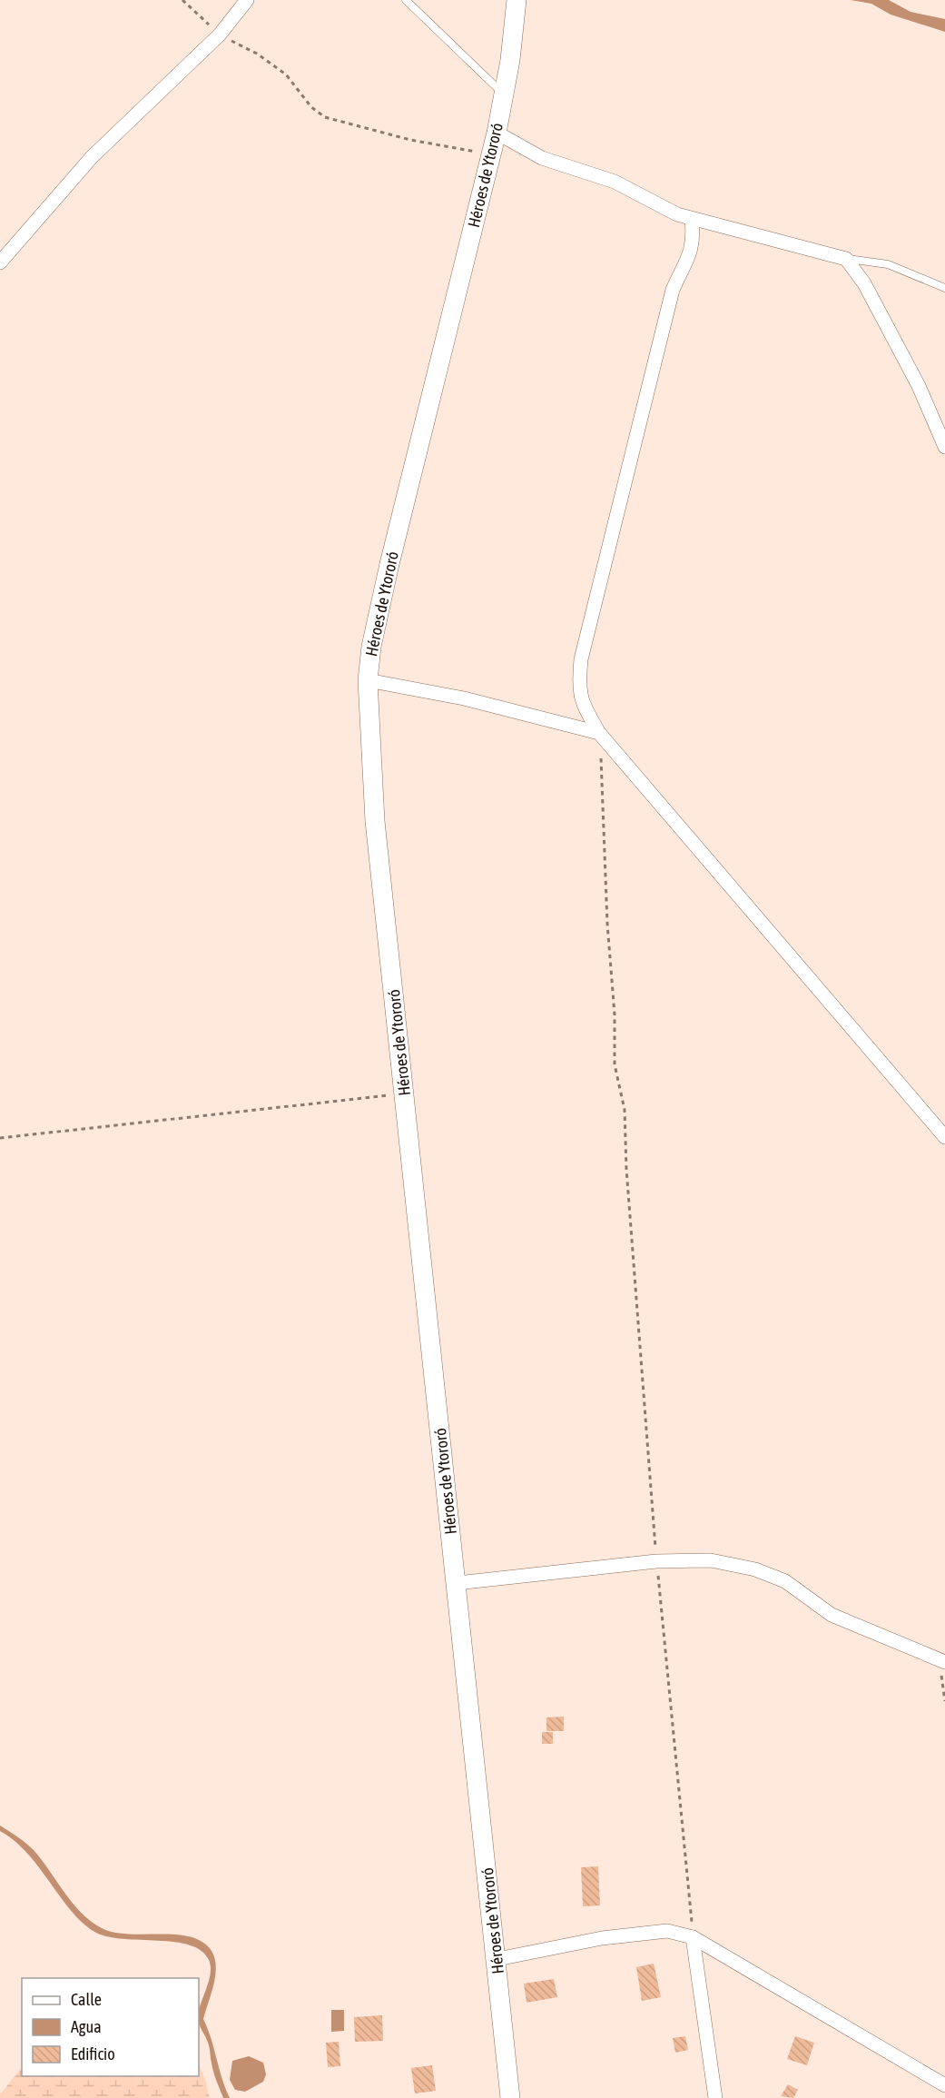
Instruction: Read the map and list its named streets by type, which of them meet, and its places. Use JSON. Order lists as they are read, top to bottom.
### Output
{
  "streets": {
    "main road": ["Héroes de Ytororó"]
  },
  "legend": ["Calle", "Agua", "Edificio"]
}
